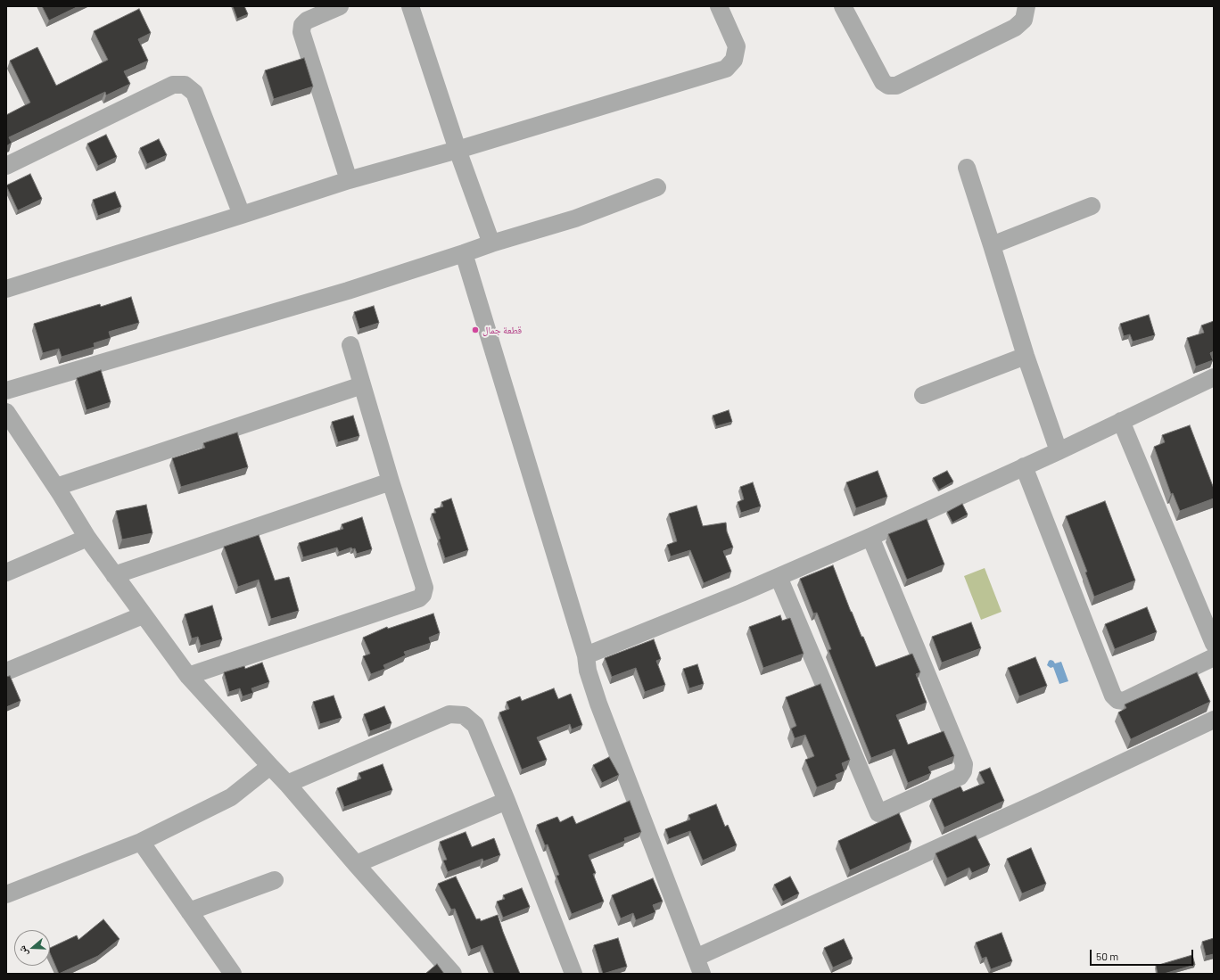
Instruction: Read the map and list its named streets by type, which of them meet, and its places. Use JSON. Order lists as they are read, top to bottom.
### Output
{
  "places": ["قطعة جمال"],
  "scale_bar": "50 m",
  "north": "left"
}
